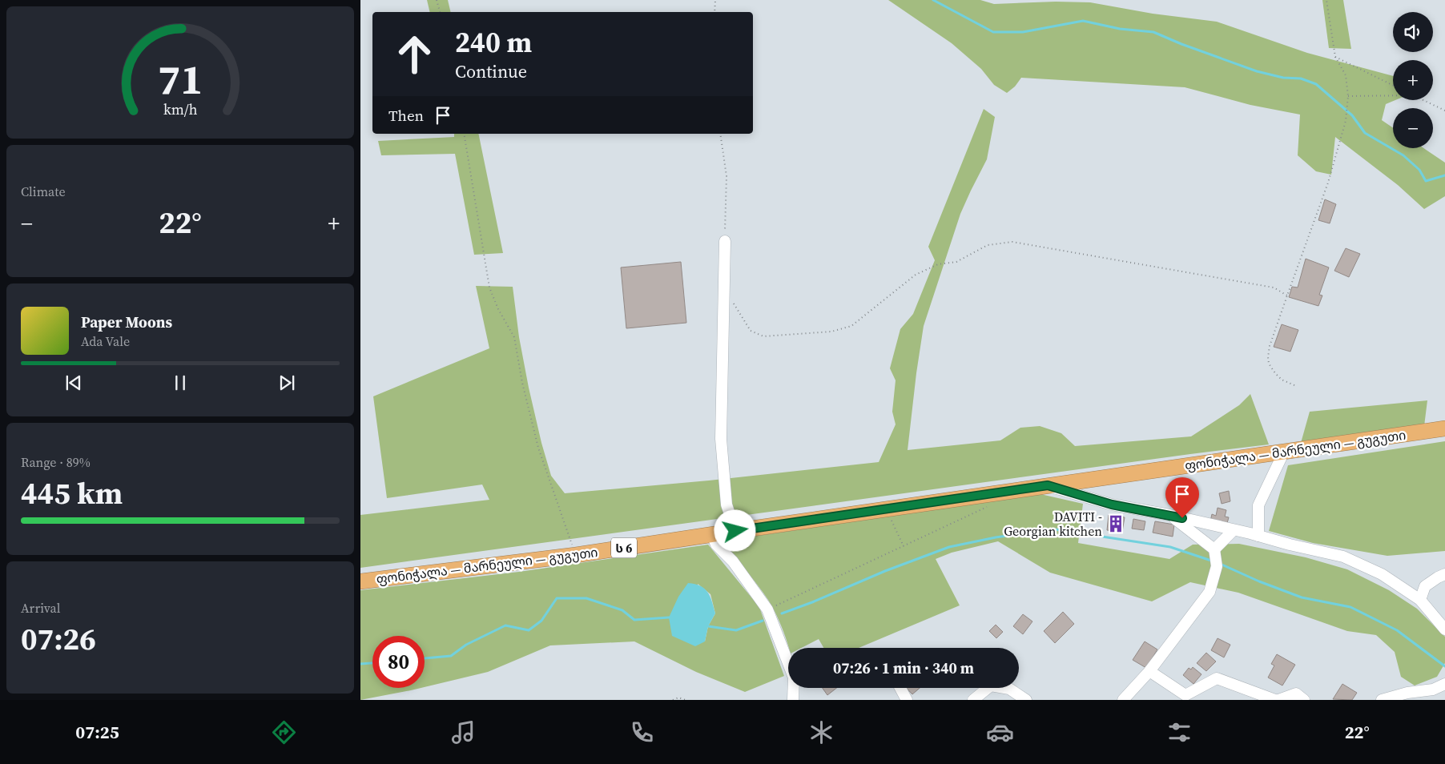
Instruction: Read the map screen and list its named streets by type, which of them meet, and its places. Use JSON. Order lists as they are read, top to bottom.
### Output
{
  "streets": {
    "highway": ["ფონიჭალა — მარნეული — გუგუთი", "ს 6"]
  },
  "places": {
    "building": ["DAVITI - Georgian kitchen"]
  },
  "page": {
    "map_buttons": ["+", "−"],
    "turn": ["240 m", "Continue"],
    "then": "Then",
    "tile": [
      "Climate",
      ["Range · 89%", "445 km"],
      ["Arrival", "07:26"]
    ],
    "heat": ["−", "22°", "+"],
    "song": ["Paper Moons", "Ada Vale"],
    "limit": "80",
    "trip": "07:26 · 1 min · 340 m",
    "tabs": ["07:25", "22°"],
    "gauge": ["71", "km/h"]
  }
}
